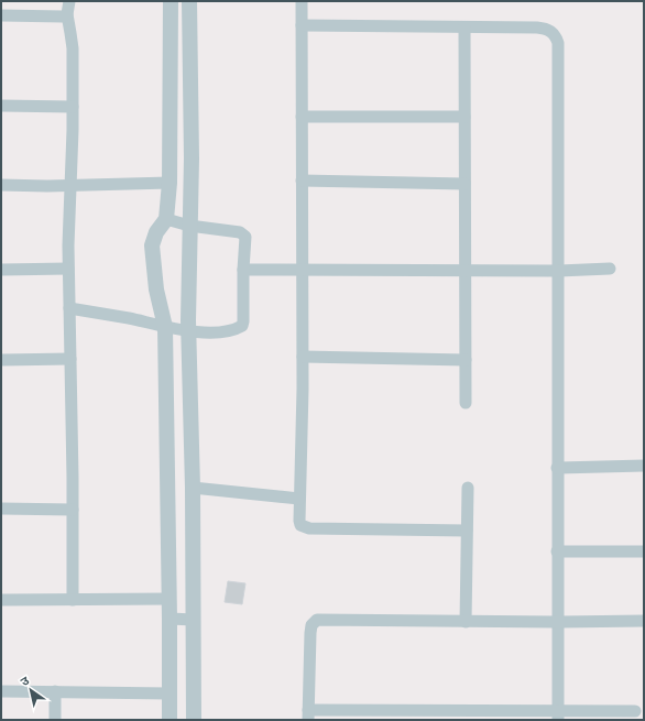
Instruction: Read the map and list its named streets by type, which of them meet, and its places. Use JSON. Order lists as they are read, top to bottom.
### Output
{
  "north": "top left"
}
